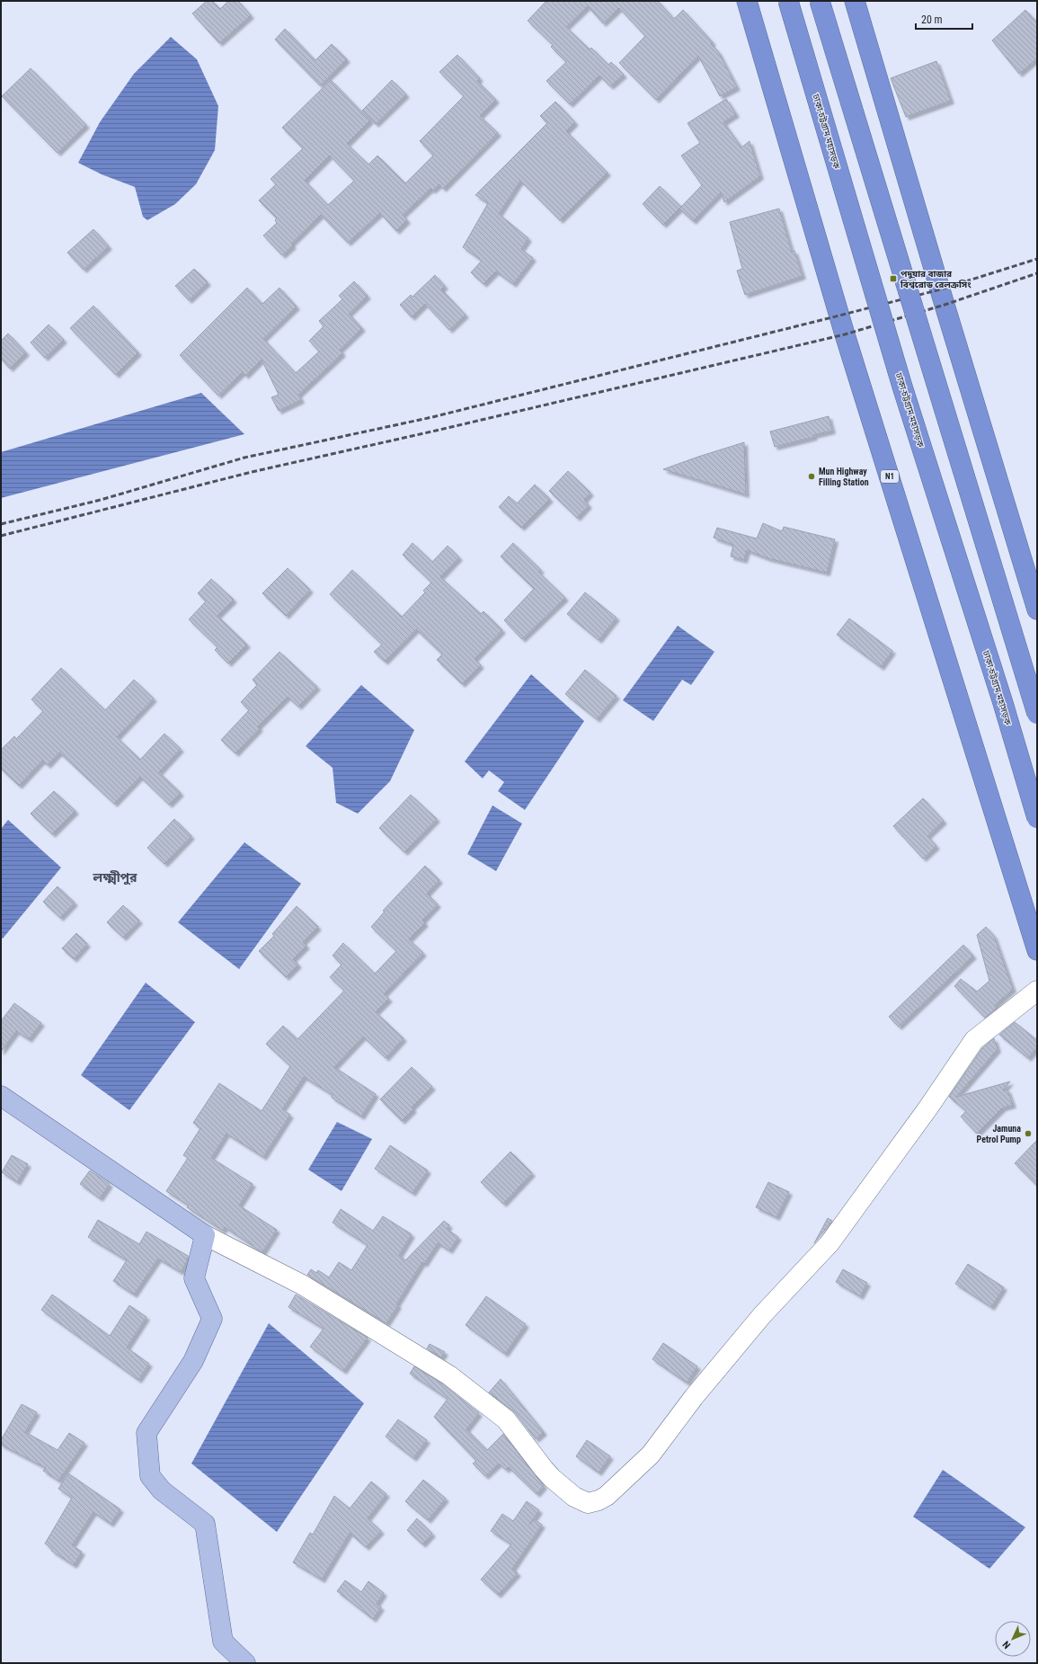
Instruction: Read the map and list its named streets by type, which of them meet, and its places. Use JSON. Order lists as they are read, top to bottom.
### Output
{
  "streets": {
    "highway": ["ঢাকা-চট্টগ্রাম মহাসড়ক", "N1"]
  },
  "districts": ["লক্ষ্মীপুর"],
  "places": {
    "transit": ["পদুয়ার বাজার বিশ্বরোড রেলক্রসিং"],
    "other": ["Mun Highway Filling Station", "Jamuna Petrol Pump"]
  },
  "scale_bar": "20 m",
  "north": "bottom left"
}
